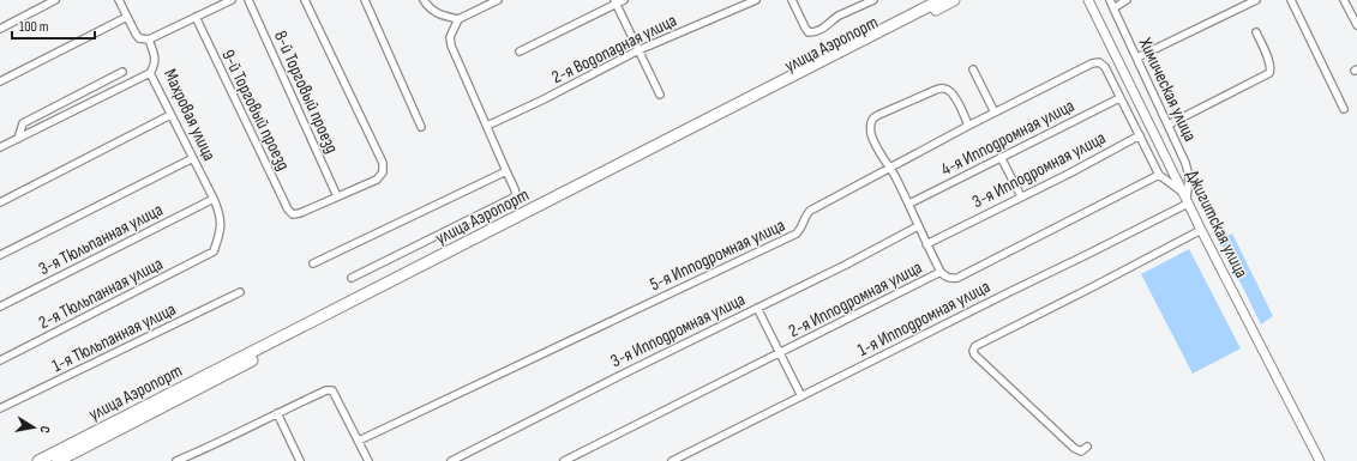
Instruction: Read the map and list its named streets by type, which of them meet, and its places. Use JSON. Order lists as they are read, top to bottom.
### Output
{
  "streets": {
    "main road": ["улица Аэропорт"],
    "street": [
      "2-я Водопадная улица",
      "Химическая улица",
      "8-й Торговый проезд",
      "9-й Торговый проезд",
      "Махровая улица",
      "4-я Ипподромная улица",
      "3-я Ипподромная улица",
      "Джигитская улица",
      "3-я Тюльпанная улица",
      "5-я Ипподромная улица",
      "2-я Тюльпанная улица",
      "2-я Ипподромная улица",
      "1-я Ипподромная улица",
      "1-я Тюльпанная улица"
    ]
  },
  "crossings": [
    ["Химическая улица", "Джигитская улица"],
    ["Химическая улица", "1-я Ипподромная улица"],
    ["8-й Торговый проезд", "9-й Торговый проезд"],
    ["Махровая улица", "3-я Тюльпанная улица"],
    ["Махровая улица", "2-я Тюльпанная улица"],
    ["4-я Ипподромная улица", "5-я Ипподромная улица"],
    ["Джигитская улица", "1-я Ипподромная улица"]
  ],
  "scale_bar": "100 m",
  "north": "right"
}
